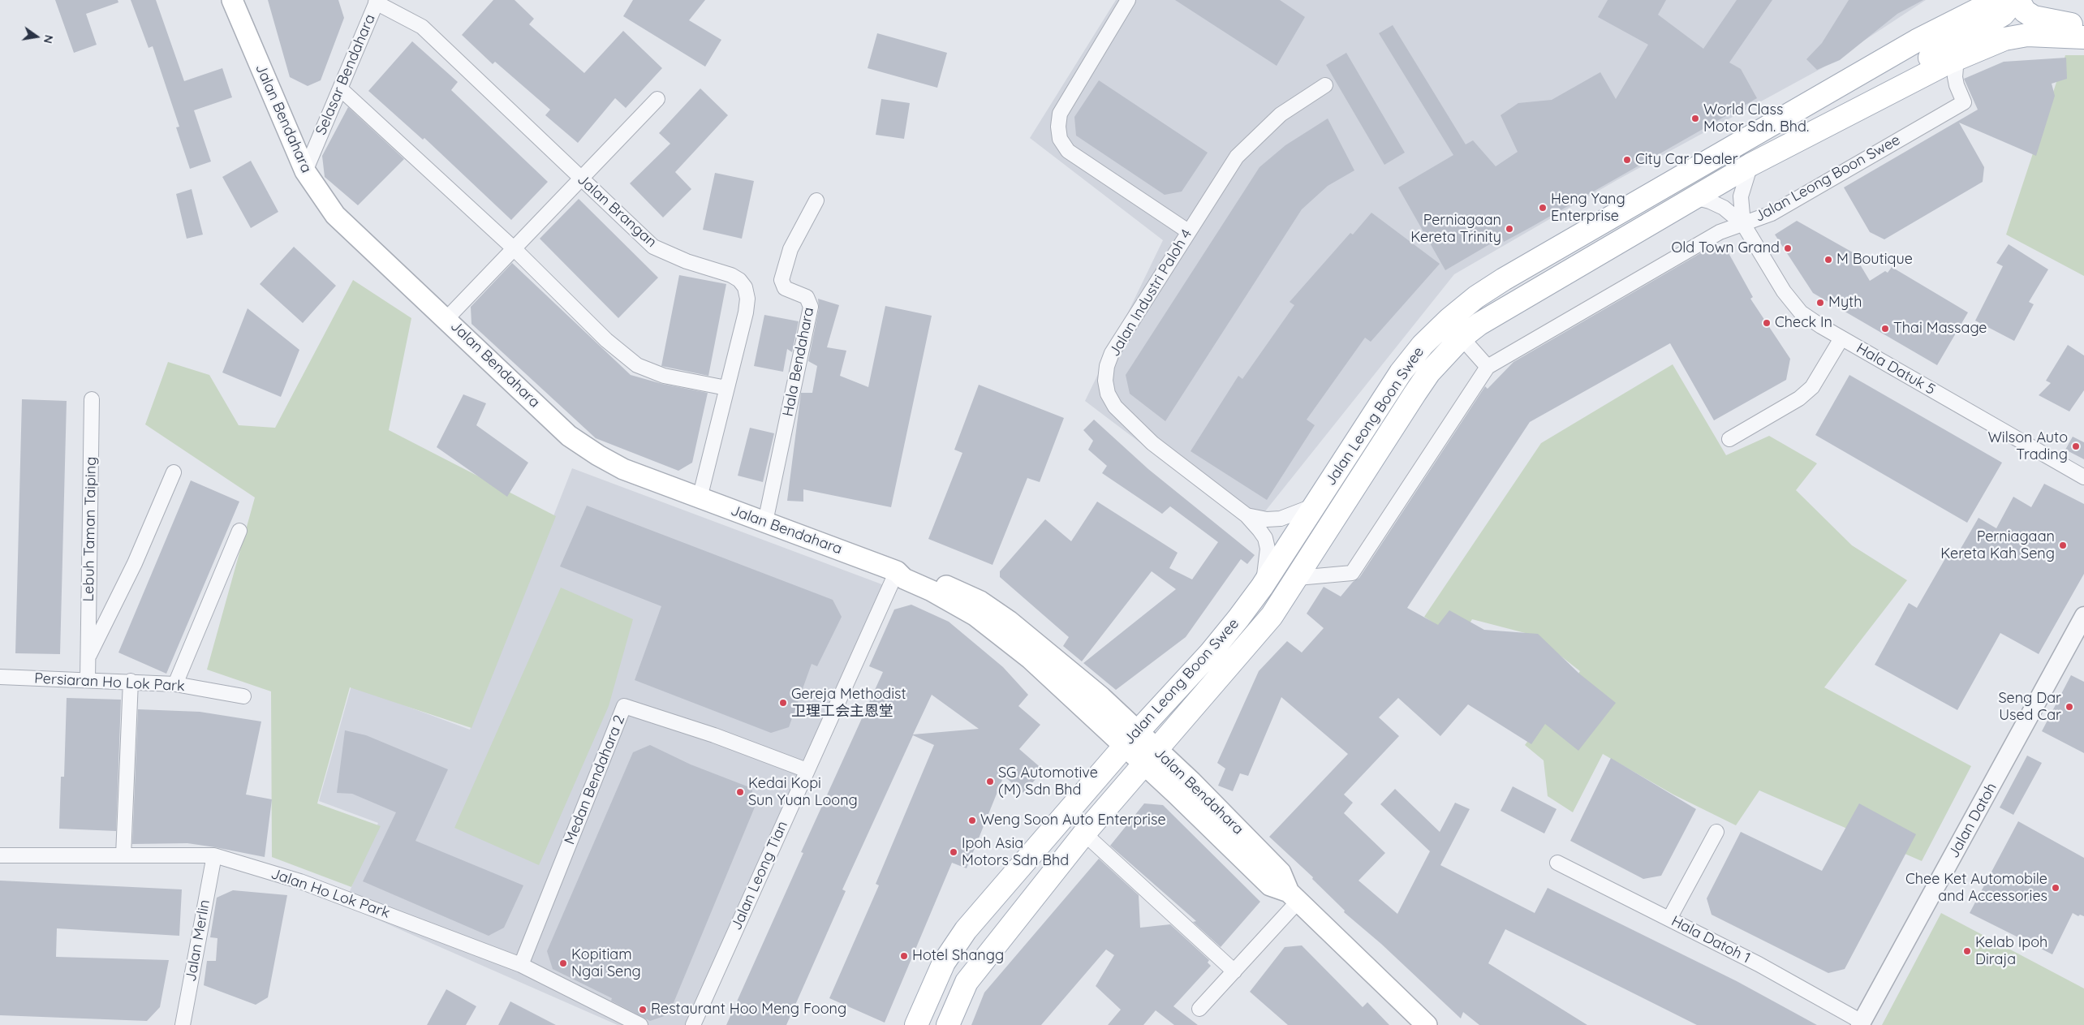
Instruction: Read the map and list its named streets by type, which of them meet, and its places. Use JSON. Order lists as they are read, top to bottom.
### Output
{
  "streets": {
    "main road": ["Jalan Bendahara", "Jalan Leong Boon Swee"],
    "street": [
      "Selasar Bendahara",
      "Jalan Brangan",
      "Jalan Industri Paloh 4",
      "Hala Bendahara",
      "Hala Datuk 5",
      "Lebuh Taman Taiping",
      "Persiaran Ho Lok Park",
      "Medan Bendahara 2",
      "Jalan Datoh",
      "Jalan Leong Tian",
      "Jalan Ho Lok Park",
      "Hala Datoh 1",
      "Jalan Merlin"
    ]
  },
  "crossings": [
    ["Selasar Bendahara", "Jalan Bendahara"],
    ["Selasar Bendahara", "Jalan Brangan"],
    ["Jalan Bendahara", "Jalan Leong Boon Swee"],
    ["Jalan Bendahara", "Jalan Brangan"],
    ["Jalan Bendahara", "Hala Bendahara"],
    ["Jalan Bendahara", "Jalan Leong Tian"],
    ["Jalan Leong Boon Swee", "Jalan Industri Paloh 4"],
    ["Jalan Leong Boon Swee", "Hala Datuk 5"],
    ["Lebuh Taman Taiping", "Persiaran Ho Lok Park"],
    ["Medan Bendahara 2", "Jalan Leong Tian"],
    ["Medan Bendahara 2", "Jalan Ho Lok Park"],
    ["Jalan Datoh", "Hala Datoh 1"],
    ["Jalan Ho Lok Park", "Jalan Merlin"]
  ],
  "places": [
    "World Class Motor Sdn. Bhd.",
    "City Car Dealer",
    "Heng Yang Enterprise",
    "Perniagaan Kereta Trinity",
    "Old Town Grand",
    "M Boutique",
    "Myth",
    "Check In",
    "Thai Massage",
    "Wilson Auto Trading",
    "Perniagaan Kereta Kah Seng",
    "Gereja Methodist 卫理工会主恩堂",
    "Seng Dar Used Car",
    "SG Automotive (M) Sdn Bhd",
    "Kedai Kopi Sun Yuan Loong",
    "Weng Soon Auto Enterprise",
    "Ipoh Asia Motors Sdn Bhd",
    "Chee Ket Automobile and Accessories",
    "Kelab Ipoh Diraja",
    "Hotel Shangg",
    "Kopitiam Ngai Seng",
    "Restaurant Hoo Meng Foong"
  ],
  "north": "right"
}
